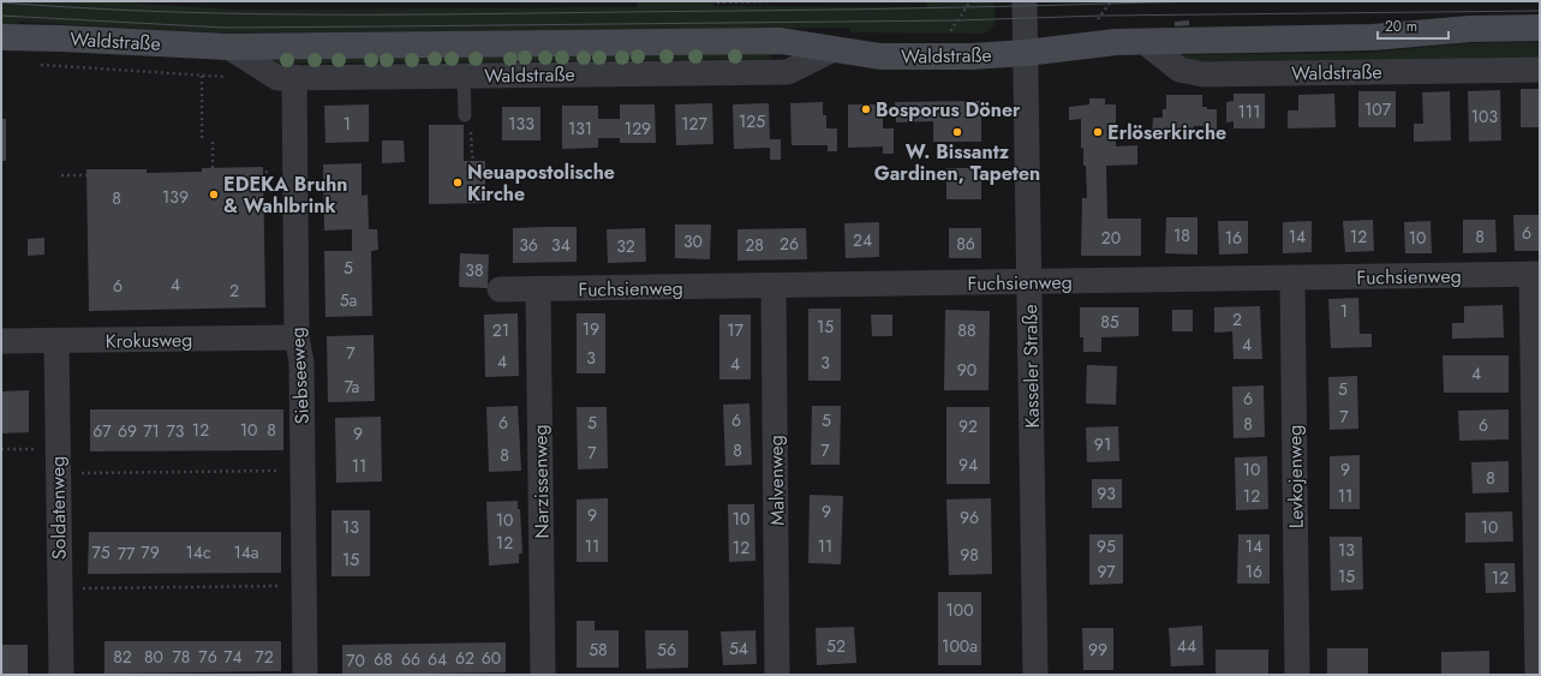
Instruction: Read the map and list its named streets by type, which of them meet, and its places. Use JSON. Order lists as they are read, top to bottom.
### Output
{
  "streets": {
    "main road": ["Waldstraße"],
    "street": [
      "Fuchsienweg",
      "Krokusweg",
      "Kasseler Straße",
      "Siebseeweg",
      "Levkojenweg",
      "Malvenweg",
      "Narzissenweg",
      "Soldatenweg"
    ]
  },
  "crossings": [
    ["Waldstraße", "Kasseler Straße"],
    ["Waldstraße", "Siebseeweg"],
    ["Fuchsienweg", "Kasseler Straße"],
    ["Fuchsienweg", "Levkojenweg"],
    ["Fuchsienweg", "Malvenweg"],
    ["Fuchsienweg", "Narzissenweg"],
    ["Krokusweg", "Siebseeweg"],
    ["Krokusweg", "Soldatenweg"]
  ],
  "places": [
    "Bosporus Döner",
    "W. Bissantz Gardinen, Tapeten",
    "Erlöserkirche",
    "Neuapostolische Kirche",
    "EDEKA Bruhn & Wahlbrink"
  ],
  "house_numbers": [
    "107",
    "111",
    "103",
    "125",
    "1",
    "133",
    "127",
    "131",
    "129",
    "139",
    "8",
    "6",
    "18",
    "14",
    "12",
    "8",
    "20",
    "16",
    "10",
    "24",
    "30",
    "26",
    "86",
    "36",
    "34",
    "28",
    "32",
    "5",
    "38",
    "4",
    "6",
    "2",
    "5a",
    "1",
    "2",
    "85",
    "15",
    "19",
    "21",
    "17",
    "88",
    "4",
    "7",
    "3",
    "4",
    "3",
    "4",
    "90",
    "4",
    "7a",
    "5",
    "6",
    "7",
    "6",
    "5",
    "6",
    "5",
    "8",
    "6",
    "92",
    "12",
    "10",
    "8",
    "67",
    "69",
    "71",
    "73",
    "9",
    "91",
    "8",
    "7",
    "7",
    "8",
    "94",
    "11",
    "10",
    "9",
    "8",
    "93",
    "12",
    "11",
    "9",
    "9",
    "96",
    "10",
    "10",
    "13",
    "10",
    "12",
    "11",
    "11",
    "95",
    "14",
    "12",
    "13",
    "75",
    "79",
    "14c",
    "14a",
    "77",
    "98",
    "15",
    "97",
    "16",
    "15",
    "12",
    "100",
    "52",
    "100a",
    "44",
    "54",
    "58",
    "56",
    "99",
    "82",
    "80",
    "78",
    "76",
    "74",
    "72",
    "62",
    "60",
    "68",
    "66",
    "64",
    "70"
  ],
  "scale_bar": "20 m"
}
